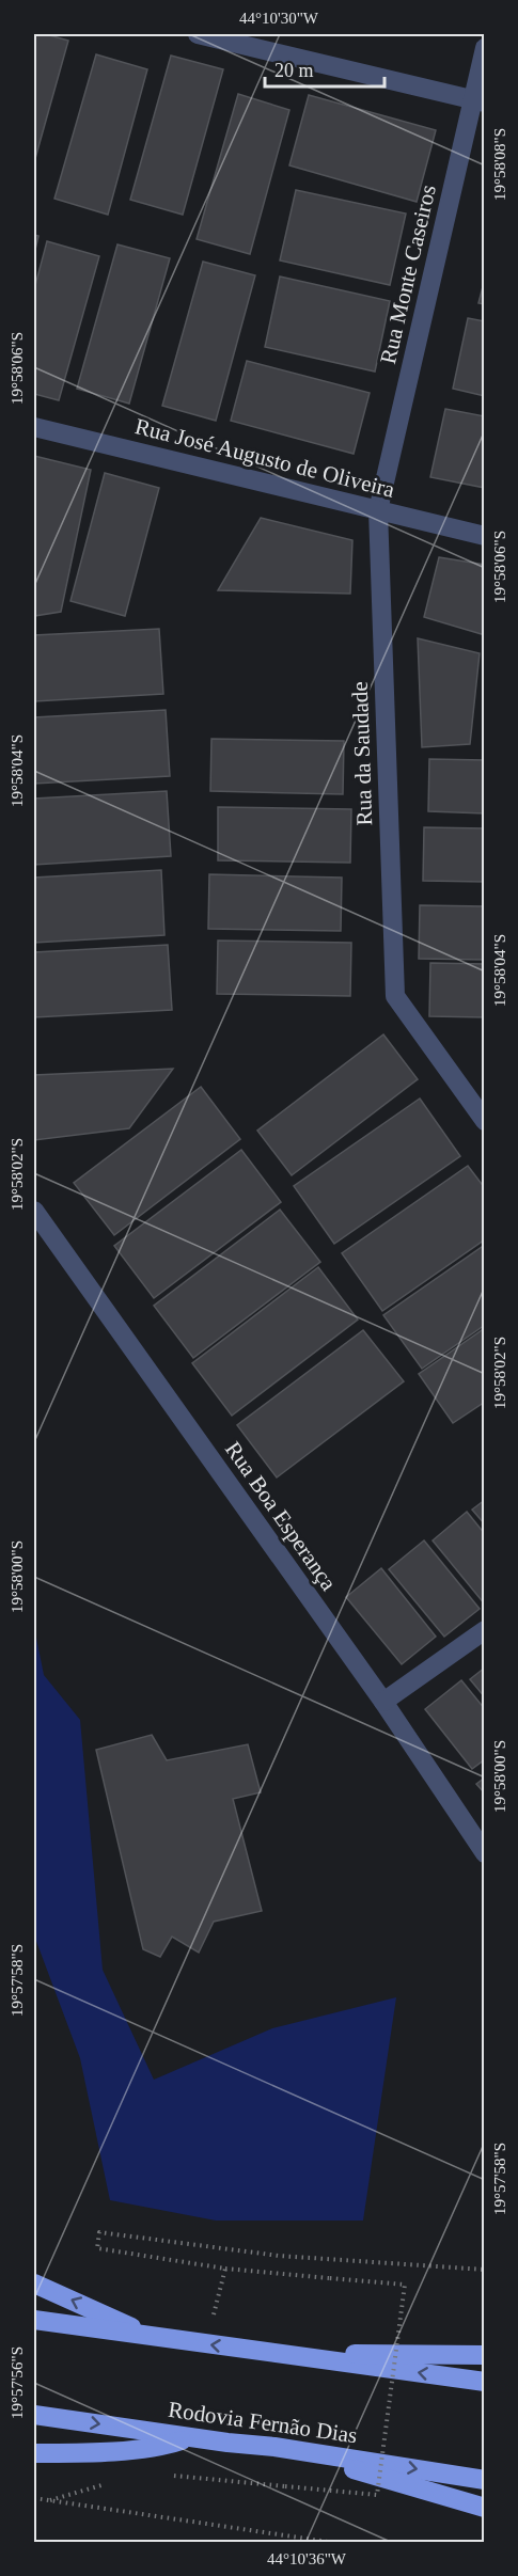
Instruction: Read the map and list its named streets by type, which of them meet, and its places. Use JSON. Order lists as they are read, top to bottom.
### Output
{
  "streets": {
    "highway": ["Rodovia Fernão Dias"],
    "street": [
      "Rua Monte Caseiros",
      "Rua José Augusto de Oliveira",
      "Rua da Saudade",
      "Rua Boa Esperança"
    ]
  },
  "crossings": [
    ["Rua Monte Caseiros", "Rua José Augusto de Oliveira"],
    ["Rua Monte Caseiros", "Rua da Saudade"],
    ["Rua José Augusto de Oliveira", "Rua da Saudade"]
  ],
  "scale_bar": "20 m",
  "coordinates": [
    "44°10'30\"W",
    "19°58'08\"S",
    "19°58'06\"S",
    "19°58'04\"S",
    "19°58'02\"S",
    "19°58'00\"S",
    "19°57'58\"S",
    "19°57'56\"S",
    "44°10'36\"W"
  ]
}
